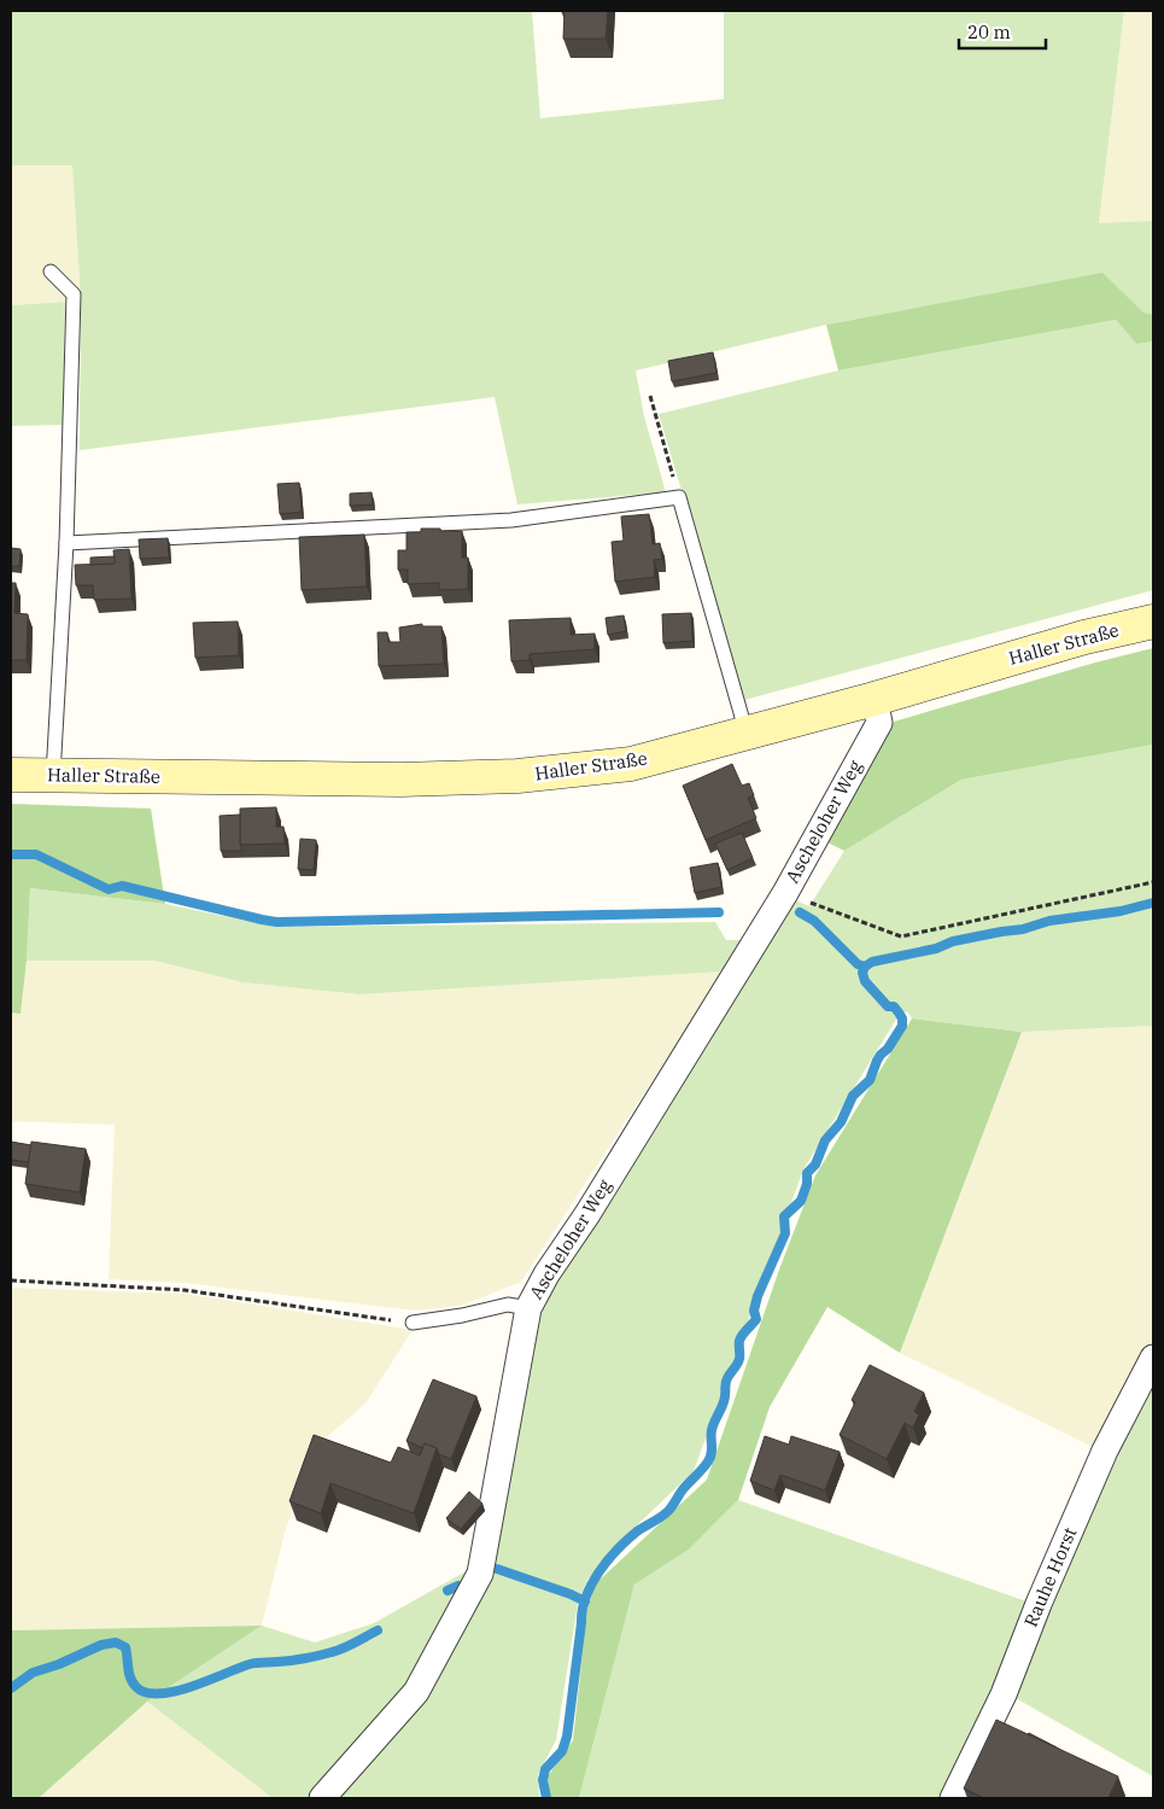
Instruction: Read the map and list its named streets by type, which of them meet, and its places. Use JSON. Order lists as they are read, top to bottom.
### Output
{
  "streets": {
    "street": ["Haller Straße", "Ascheloher Weg", "Rauhe Horst"]
  },
  "crossings": [
    ["Haller Straße", "Ascheloher Weg"]
  ],
  "scale_bar": "20 m"
}
